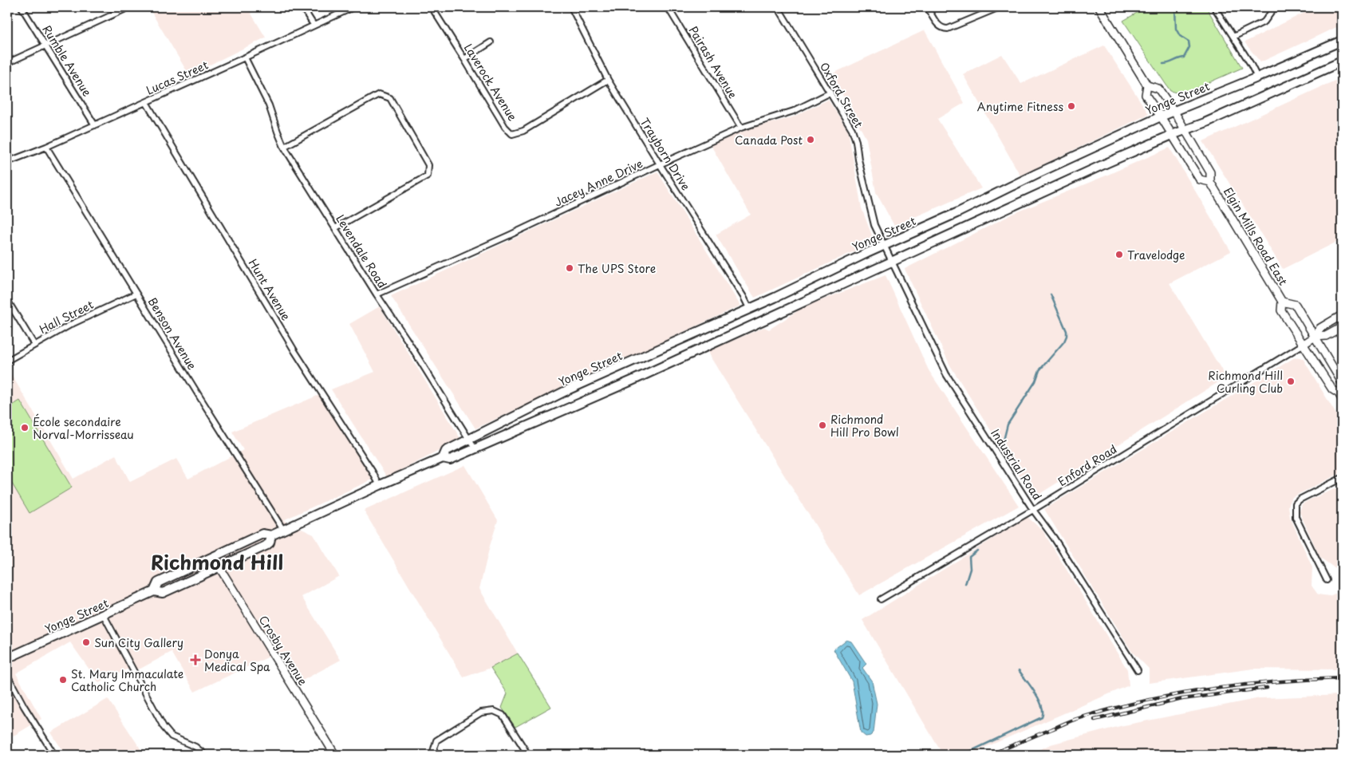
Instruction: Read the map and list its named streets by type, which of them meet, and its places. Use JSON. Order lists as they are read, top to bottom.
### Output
{
  "streets": {
    "main road": ["Yonge Street", "Elgin Mills Road East", "Crosby Avenue"],
    "street": [
      "Rumble Avenue",
      "Pairash Avenue",
      "Lucas Street",
      "Laverock Avenue",
      "Oxford Street",
      "Trayborn Drive",
      "Jacey Anne Drive",
      "Levendale Road",
      "Hunt Avenue",
      "Hall Street",
      "Benson Avenue",
      "Industrial Road",
      "Enford Road"
    ]
  },
  "crossings": [
    ["Rumble Avenue", "Lucas Street"],
    ["Pairash Avenue", "Jacey Anne Drive"],
    ["Lucas Street", "Levendale Road"],
    ["Lucas Street", "Hunt Avenue"],
    ["Lucas Street", "Benson Avenue"],
    ["Laverock Avenue", "Trayborn Drive"],
    ["Oxford Street", "Yonge Street"],
    ["Oxford Street", "Jacey Anne Drive"],
    ["Oxford Street", "Industrial Road"],
    ["Yonge Street", "Trayborn Drive"],
    ["Yonge Street", "Elgin Mills Road East"],
    ["Yonge Street", "Levendale Road"],
    ["Yonge Street", "Hunt Avenue"],
    ["Yonge Street", "Benson Avenue"],
    ["Yonge Street", "Industrial Road"],
    ["Yonge Street", "Crosby Avenue"],
    ["Trayborn Drive", "Jacey Anne Drive"],
    ["Jacey Anne Drive", "Levendale Road"],
    ["Elgin Mills Road East", "Enford Road"],
    ["Hall Street", "Benson Avenue"],
    ["Industrial Road", "Enford Road"]
  ],
  "districts": ["Richmond Hill"],
  "places": {
    "other": [
      "Anytime Fitness",
      "Canada Post",
      "Travelodge",
      "The UPS Store",
      "Richmond Hill Curling Club",
      "Richmond Hill Pro Bowl",
      "École secondaire Norval-Morrisseau",
      "Sun City Gallery",
      "St. Mary Immaculate Catholic Church"
    ],
    "health": ["Donya Medical Spa"]
  }
}
